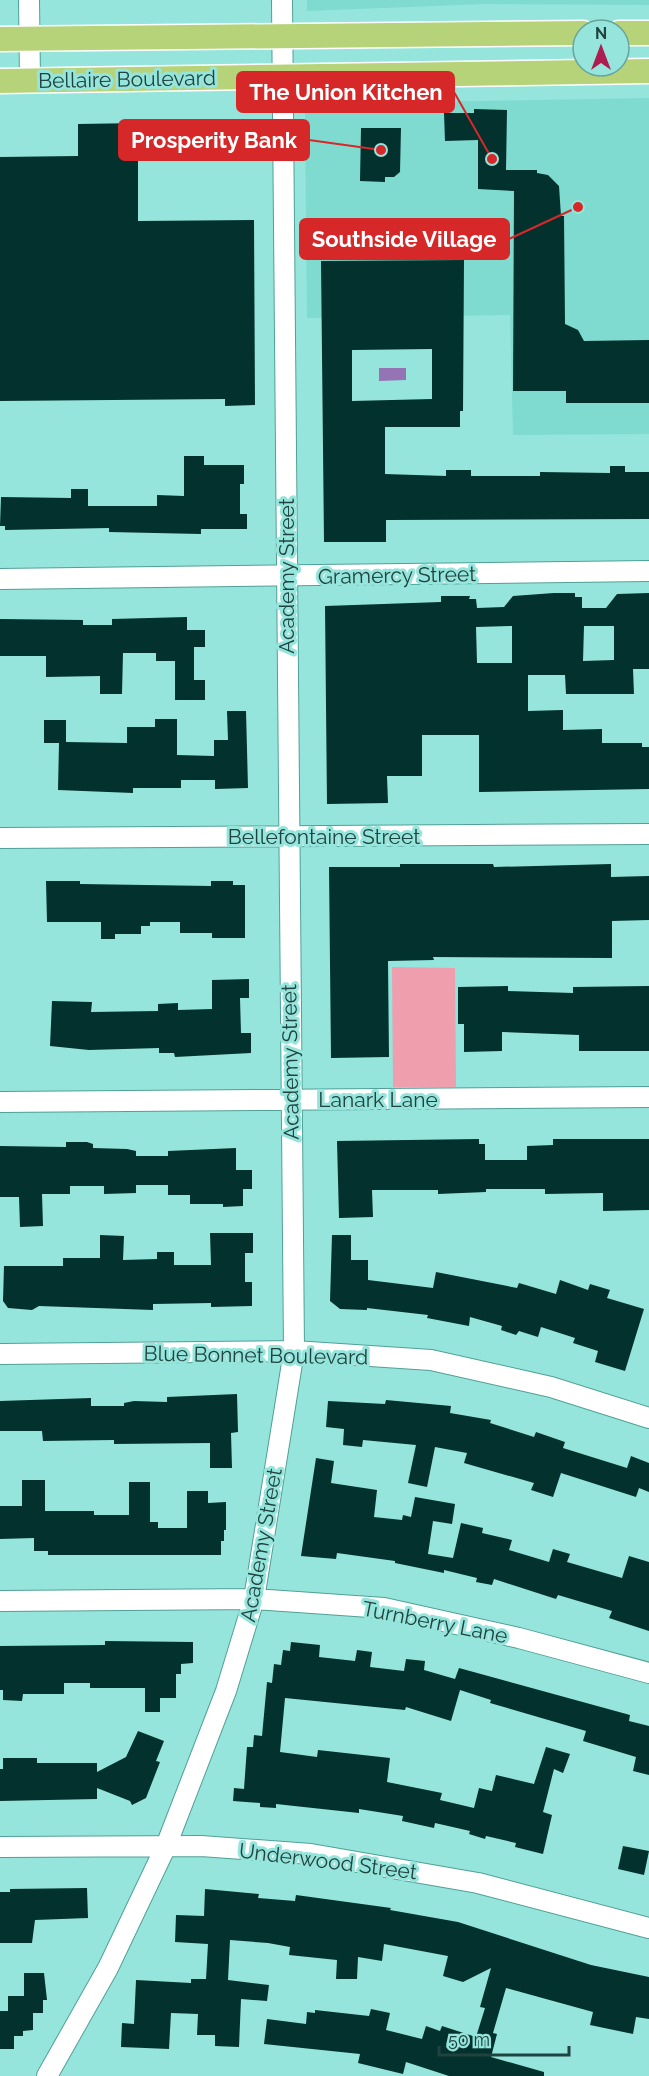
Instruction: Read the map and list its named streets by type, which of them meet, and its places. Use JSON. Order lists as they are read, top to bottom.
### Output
{
  "streets": {
    "main road": ["Bellaire Boulevard"],
    "street": [
      "Gramercy Street",
      "Academy Street",
      "Bellefontaine Street",
      "Lanark Lane",
      "Blue Bonnet Boulevard",
      "Turnberry Lane",
      "Underwood Street"
    ]
  },
  "crossings": [
    ["Bellaire Boulevard", "Academy Street"],
    ["Gramercy Street", "Academy Street"],
    ["Academy Street", "Bellefontaine Street"],
    ["Academy Street", "Lanark Lane"],
    ["Academy Street", "Blue Bonnet Boulevard"],
    ["Academy Street", "Turnberry Lane"],
    ["Academy Street", "Underwood Street"]
  ],
  "places": ["Prosperity Bank", "The Union Kitchen", "Southside Village"],
  "scale_bar": "50 m",
  "north": "top"
}
